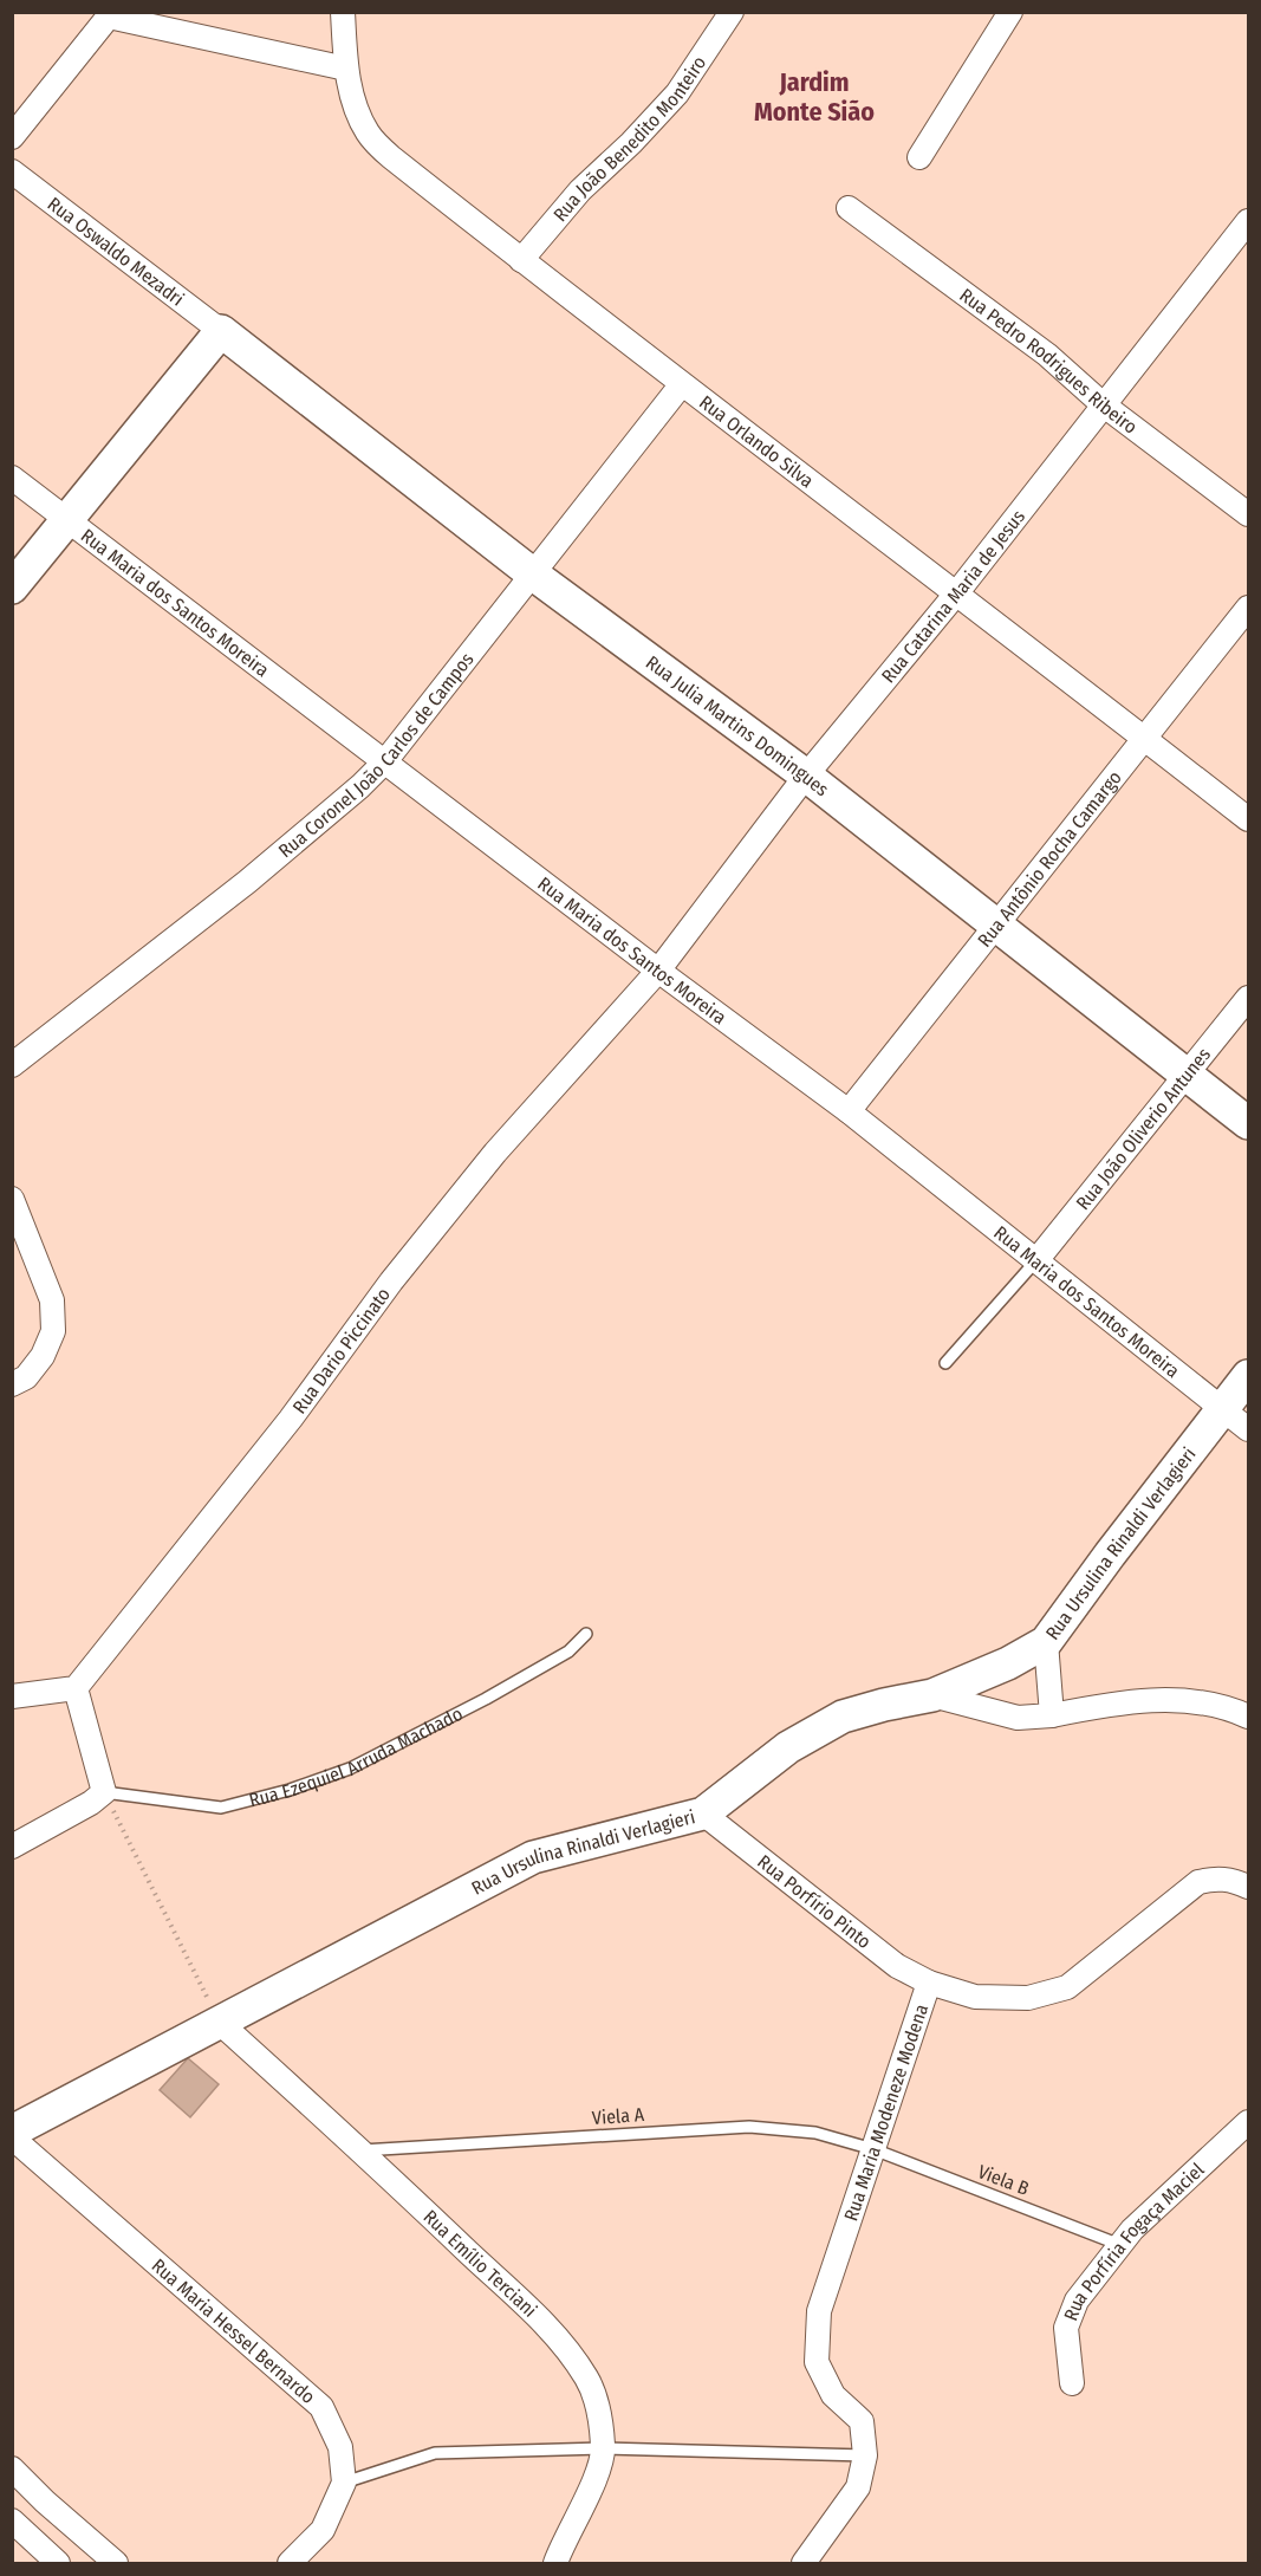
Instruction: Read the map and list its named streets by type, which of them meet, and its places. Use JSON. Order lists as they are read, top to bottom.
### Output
{
  "streets": {
    "main road": ["Rua Julia Martins Domingues", "Rua Ursulina Rinaldi Verlagieri"],
    "street": [
      "Rua João Benedito Monteiro",
      "Rua Oswaldo Mezadri",
      "Rua Pedro Rodrigues Ribeiro",
      "Rua Orlando Silva",
      "Rua Catarina Maria de Jesus",
      "Rua Maria dos Santos Moreira",
      "Rua Coronel João Carlos de Campos",
      "Rua Antônio Rocha Camargo",
      "Rua João Oliverio Antunes",
      "Rua Dario Piccinato",
      "Rua Porfírio Pinto",
      "Rua Maria Modeneze Modena",
      "Rua Porfíria Fogaça Maciel",
      "Rua Emílio Terciani",
      "Rua Maria Hessel Bernardo"
    ],
    "lane": ["Rua Ezequiel Arruda Machado", "Viela A", "Viela B"]
  },
  "crossings": [
    ["Rua João Benedito Monteiro", "Rua Orlando Silva"],
    ["Rua Oswaldo Mezadri", "Rua Julia Martins Domingues"],
    ["Rua Pedro Rodrigues Ribeiro", "Rua Catarina Maria de Jesus"],
    ["Rua Orlando Silva", "Rua Catarina Maria de Jesus"],
    ["Rua Orlando Silva", "Rua Coronel João Carlos de Campos"],
    ["Rua Orlando Silva", "Rua Antônio Rocha Camargo"],
    ["Rua Catarina Maria de Jesus", "Rua Maria dos Santos Moreira"],
    ["Rua Catarina Maria de Jesus", "Rua Julia Martins Domingues"],
    ["Rua Catarina Maria de Jesus", "Rua Dario Piccinato"],
    ["Rua Maria dos Santos Moreira", "Rua Coronel João Carlos de Campos"],
    ["Rua Maria dos Santos Moreira", "Rua Antônio Rocha Camargo"],
    ["Rua Maria dos Santos Moreira", "Rua João Oliverio Antunes"],
    ["Rua Maria dos Santos Moreira", "Rua Dario Piccinato"],
    ["Rua Maria dos Santos Moreira", "Rua Ursulina Rinaldi Verlagieri"],
    ["Rua Julia Martins Domingues", "Rua Coronel João Carlos de Campos"],
    ["Rua Julia Martins Domingues", "Rua Antônio Rocha Camargo"],
    ["Rua Julia Martins Domingues", "Rua João Oliverio Antunes"],
    ["Rua Ursulina Rinaldi Verlagieri", "Rua Porfírio Pinto"],
    ["Rua Ursulina Rinaldi Verlagieri", "Rua Emílio Terciani"],
    ["Rua Ursulina Rinaldi Verlagieri", "Rua Maria Hessel Bernardo"],
    ["Rua Porfírio Pinto", "Rua Maria Modeneze Modena"],
    ["Rua Maria Modeneze Modena", "Viela A"],
    ["Rua Maria Modeneze Modena", "Viela B"],
    ["Viela A", "Viela B"],
    ["Viela A", "Rua Emílio Terciani"],
    ["Viela B", "Rua Porfíria Fogaça Maciel"]
  ],
  "districts": ["Jardim Monte Sião"]
}
